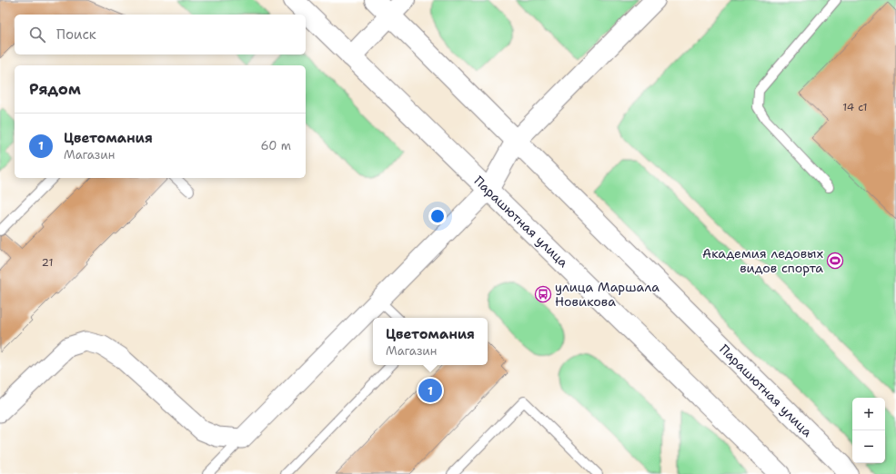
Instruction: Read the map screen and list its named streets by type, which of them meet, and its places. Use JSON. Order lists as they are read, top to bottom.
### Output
{
  "streets": {
    "main road": ["Парашютная улица"]
  },
  "places": {
    "sports": ["Академия ледовых видов спорта"],
    "bus stop": ["улица Маршала Новикова"]
  },
  "house_numbers": ["14 с1", "21"],
  "page": {
    "search": "Поиск",
    "heading": "Рядом",
    "list": [
      {
        "mark": "1",
        "name": "Цветомания",
        "note": "Магазин",
        "value": "60 m"
      }
    ],
    "popup": ["Цветомания", "Магазин"],
    "pins": "1",
    "map_buttons": ["+", "−"]
  }
}
